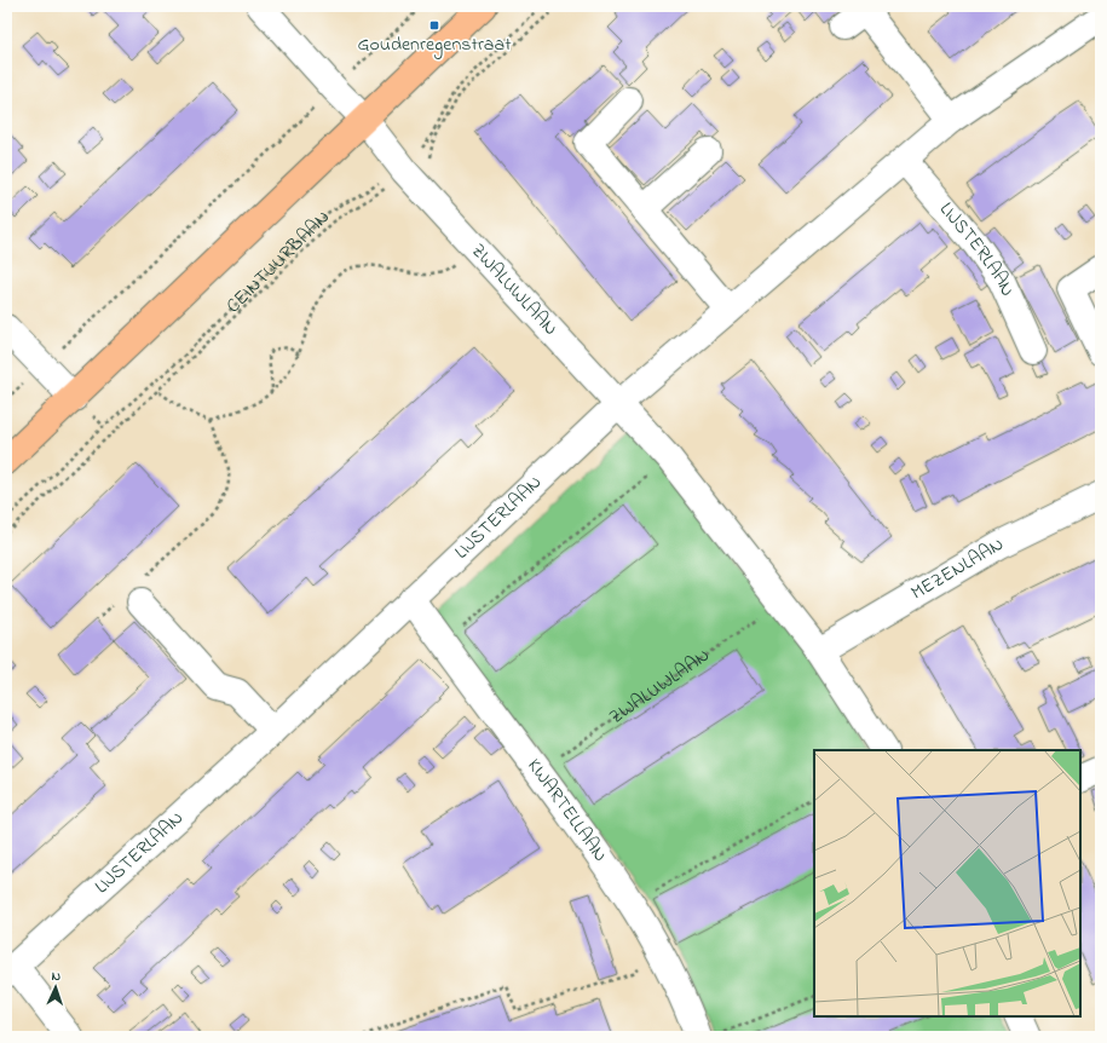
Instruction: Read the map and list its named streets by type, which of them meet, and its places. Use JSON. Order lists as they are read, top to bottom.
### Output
{
  "streets": {
    "street": [
      "LIJSTERLAAN",
      "ZWALUWLAAN",
      "MEZENLAAN",
      "KWARTELLAAN"
    ],
    "path": ["CEINTUURBAAN"]
  },
  "crossings": [
    ["LIJSTERLAAN", "ZWALUWLAAN"],
    ["LIJSTERLAAN", "KWARTELLAAN"],
    ["CEINTUURBAAN", "ZWALUWLAAN"],
    ["ZWALUWLAAN", "MEZENLAAN"],
    ["ZWALUWLAAN", "KWARTELLAAN"]
  ],
  "places": {
    "transit": ["Goudenregenstraat"]
  },
  "north": "top"
}
